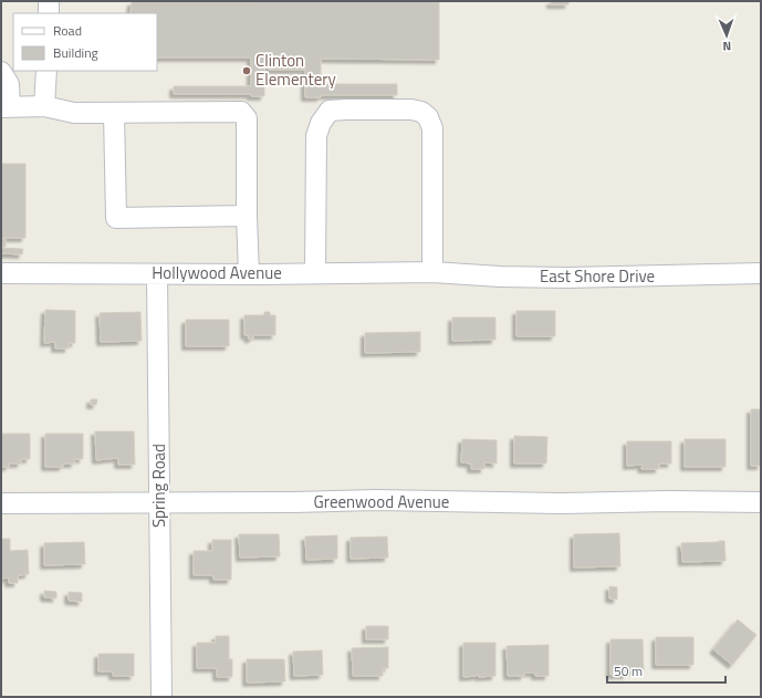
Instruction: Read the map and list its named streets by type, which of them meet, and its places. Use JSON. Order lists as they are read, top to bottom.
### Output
{
  "streets": {
    "street": [
      "Hollywood Avenue",
      "East Shore Drive",
      "Spring Road",
      "Greenwood Avenue"
    ]
  },
  "crossings": [
    ["Hollywood Avenue", "East Shore Drive"],
    ["Hollywood Avenue", "Spring Road"],
    ["Spring Road", "Greenwood Avenue"]
  ],
  "places": ["Clinton Elementery"],
  "legend": ["Road", "Building"],
  "scale_bar": "50 m",
  "north": "bottom"
}
